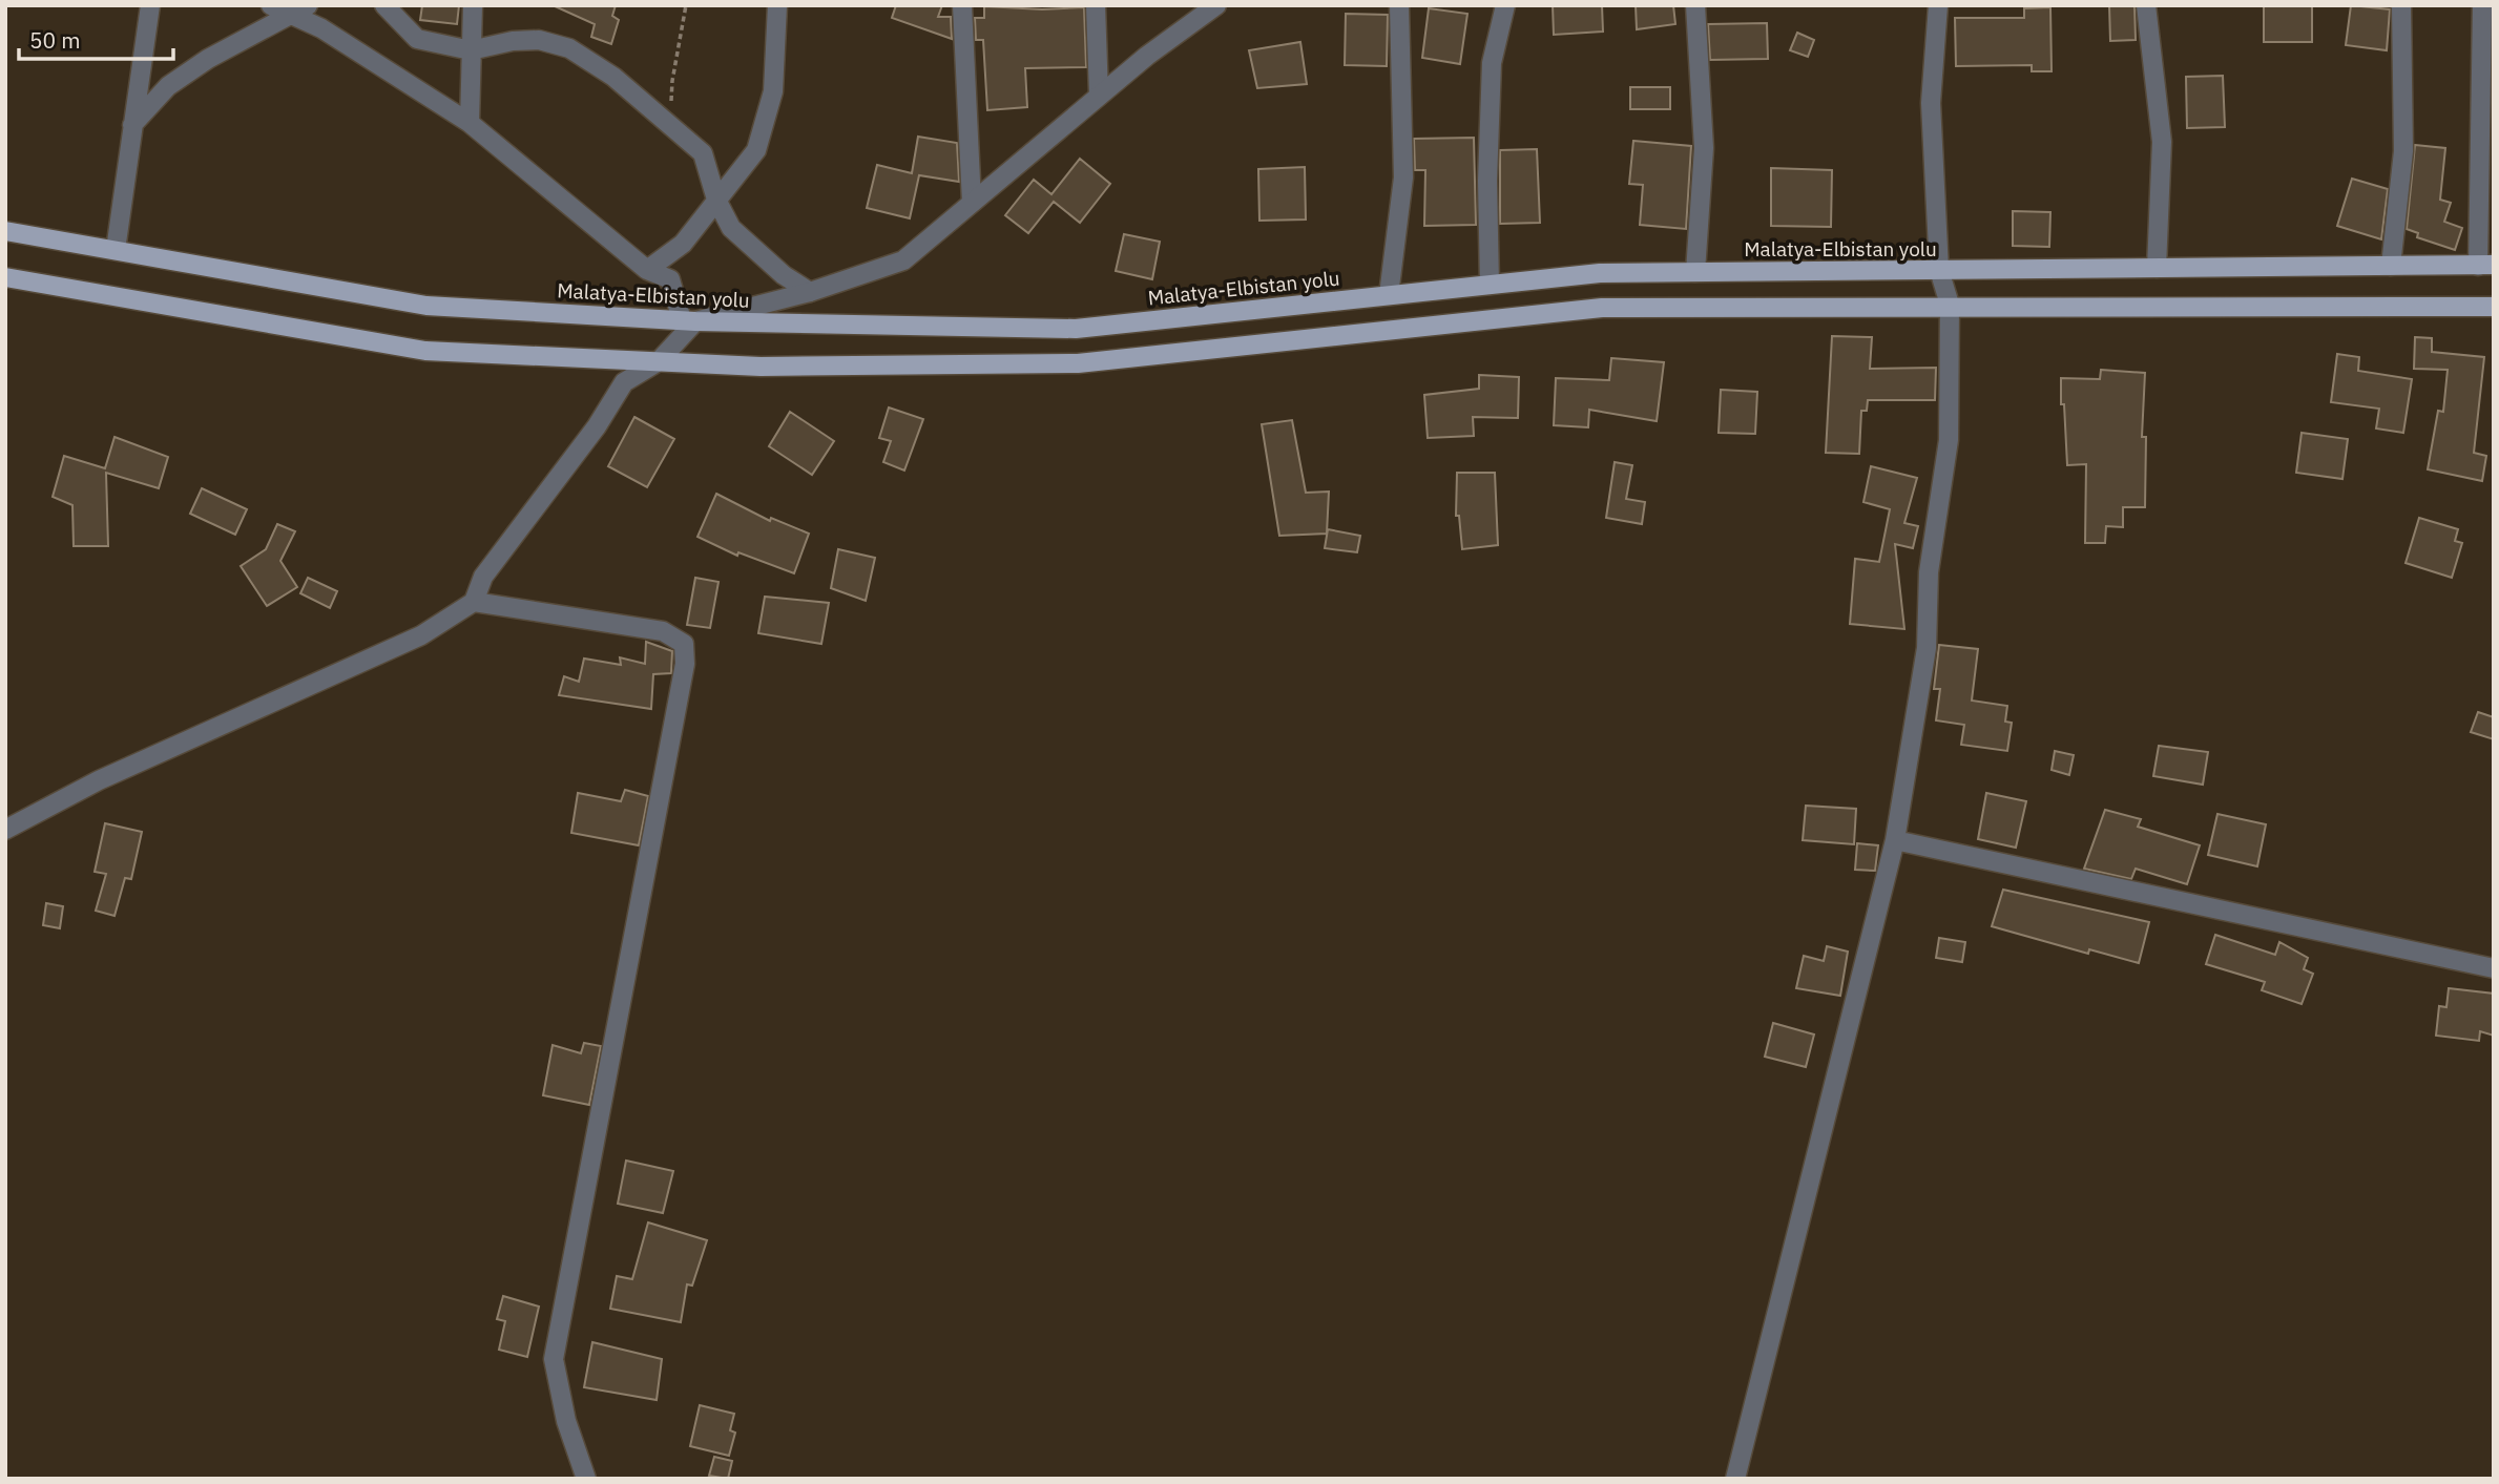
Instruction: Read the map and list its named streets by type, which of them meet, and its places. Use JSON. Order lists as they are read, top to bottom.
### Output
{
  "streets": {
    "main road": ["Malatya-Elbistan yolu"]
  },
  "scale_bar": "50 m"
}
